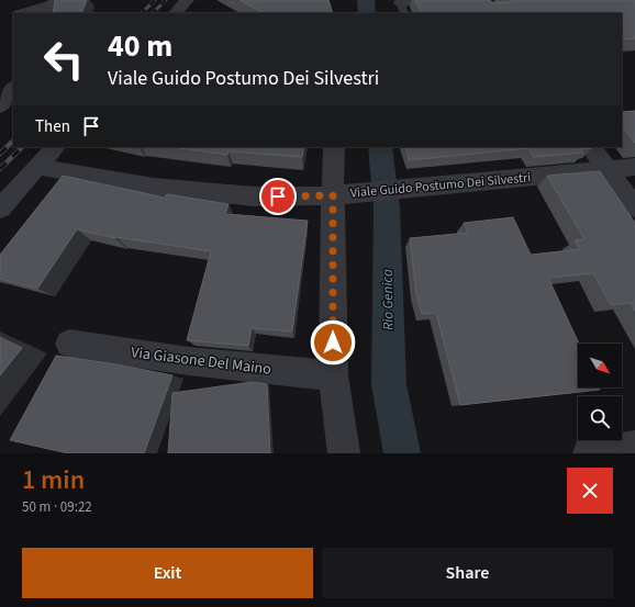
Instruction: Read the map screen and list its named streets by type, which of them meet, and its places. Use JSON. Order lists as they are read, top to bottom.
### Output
{
  "streets": {
    "street": ["Viale Guido Postumo Dei Silvestri", "Via Giasone Del Maino"]
  },
  "water": ["Rio Genica"],
  "north": "bottom right",
  "page": {
    "turn": ["40 m", "Viale Guido Postumo Dei Silvestri"],
    "then": "Then",
    "heading": ["1 min", "50 m · 09:22"],
    "buttons": ["Exit", "Share"]
  }
}
